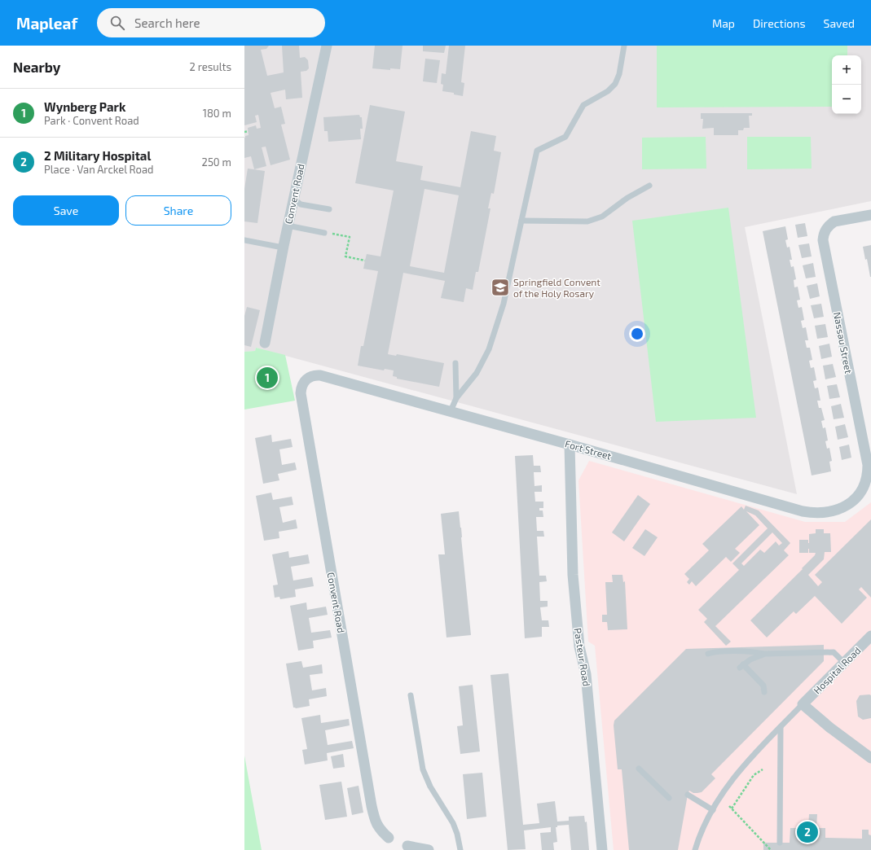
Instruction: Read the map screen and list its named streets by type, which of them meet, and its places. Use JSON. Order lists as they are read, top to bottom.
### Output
{
  "streets": {
    "street": [
      "Convent Road",
      "Nassau Street",
      "Fort Street",
      "Pasteur Road",
      "Hospital Road"
    ]
  },
  "crossings": [
    ["Convent Road", "Fort Street"],
    ["Nassau Street", "Fort Street"],
    ["Fort Street", "Pasteur Road"]
  ],
  "places": {
    "school or university": ["Springfield Convent of the Holy Rosary"]
  },
  "page": {
    "header": "Mapleaf",
    "search": "Search here",
    "nav": ["Map", "Directions", "Saved"],
    "heading": ["Nearby", "2 results"],
    "map_buttons": ["+", "−"],
    "list": [
      {
        "mark": "1",
        "name": "Wynberg Park",
        "note": "Park · Convent Road",
        "value": "180 m"
      },
      {
        "mark": "2",
        "name": "2 Military Hospital",
        "note": "Place · Van Arckel Road",
        "value": "250 m"
      }
    ],
    "buttons": ["Save", "Share"],
    "pins": ["1", "2"]
  }
}
